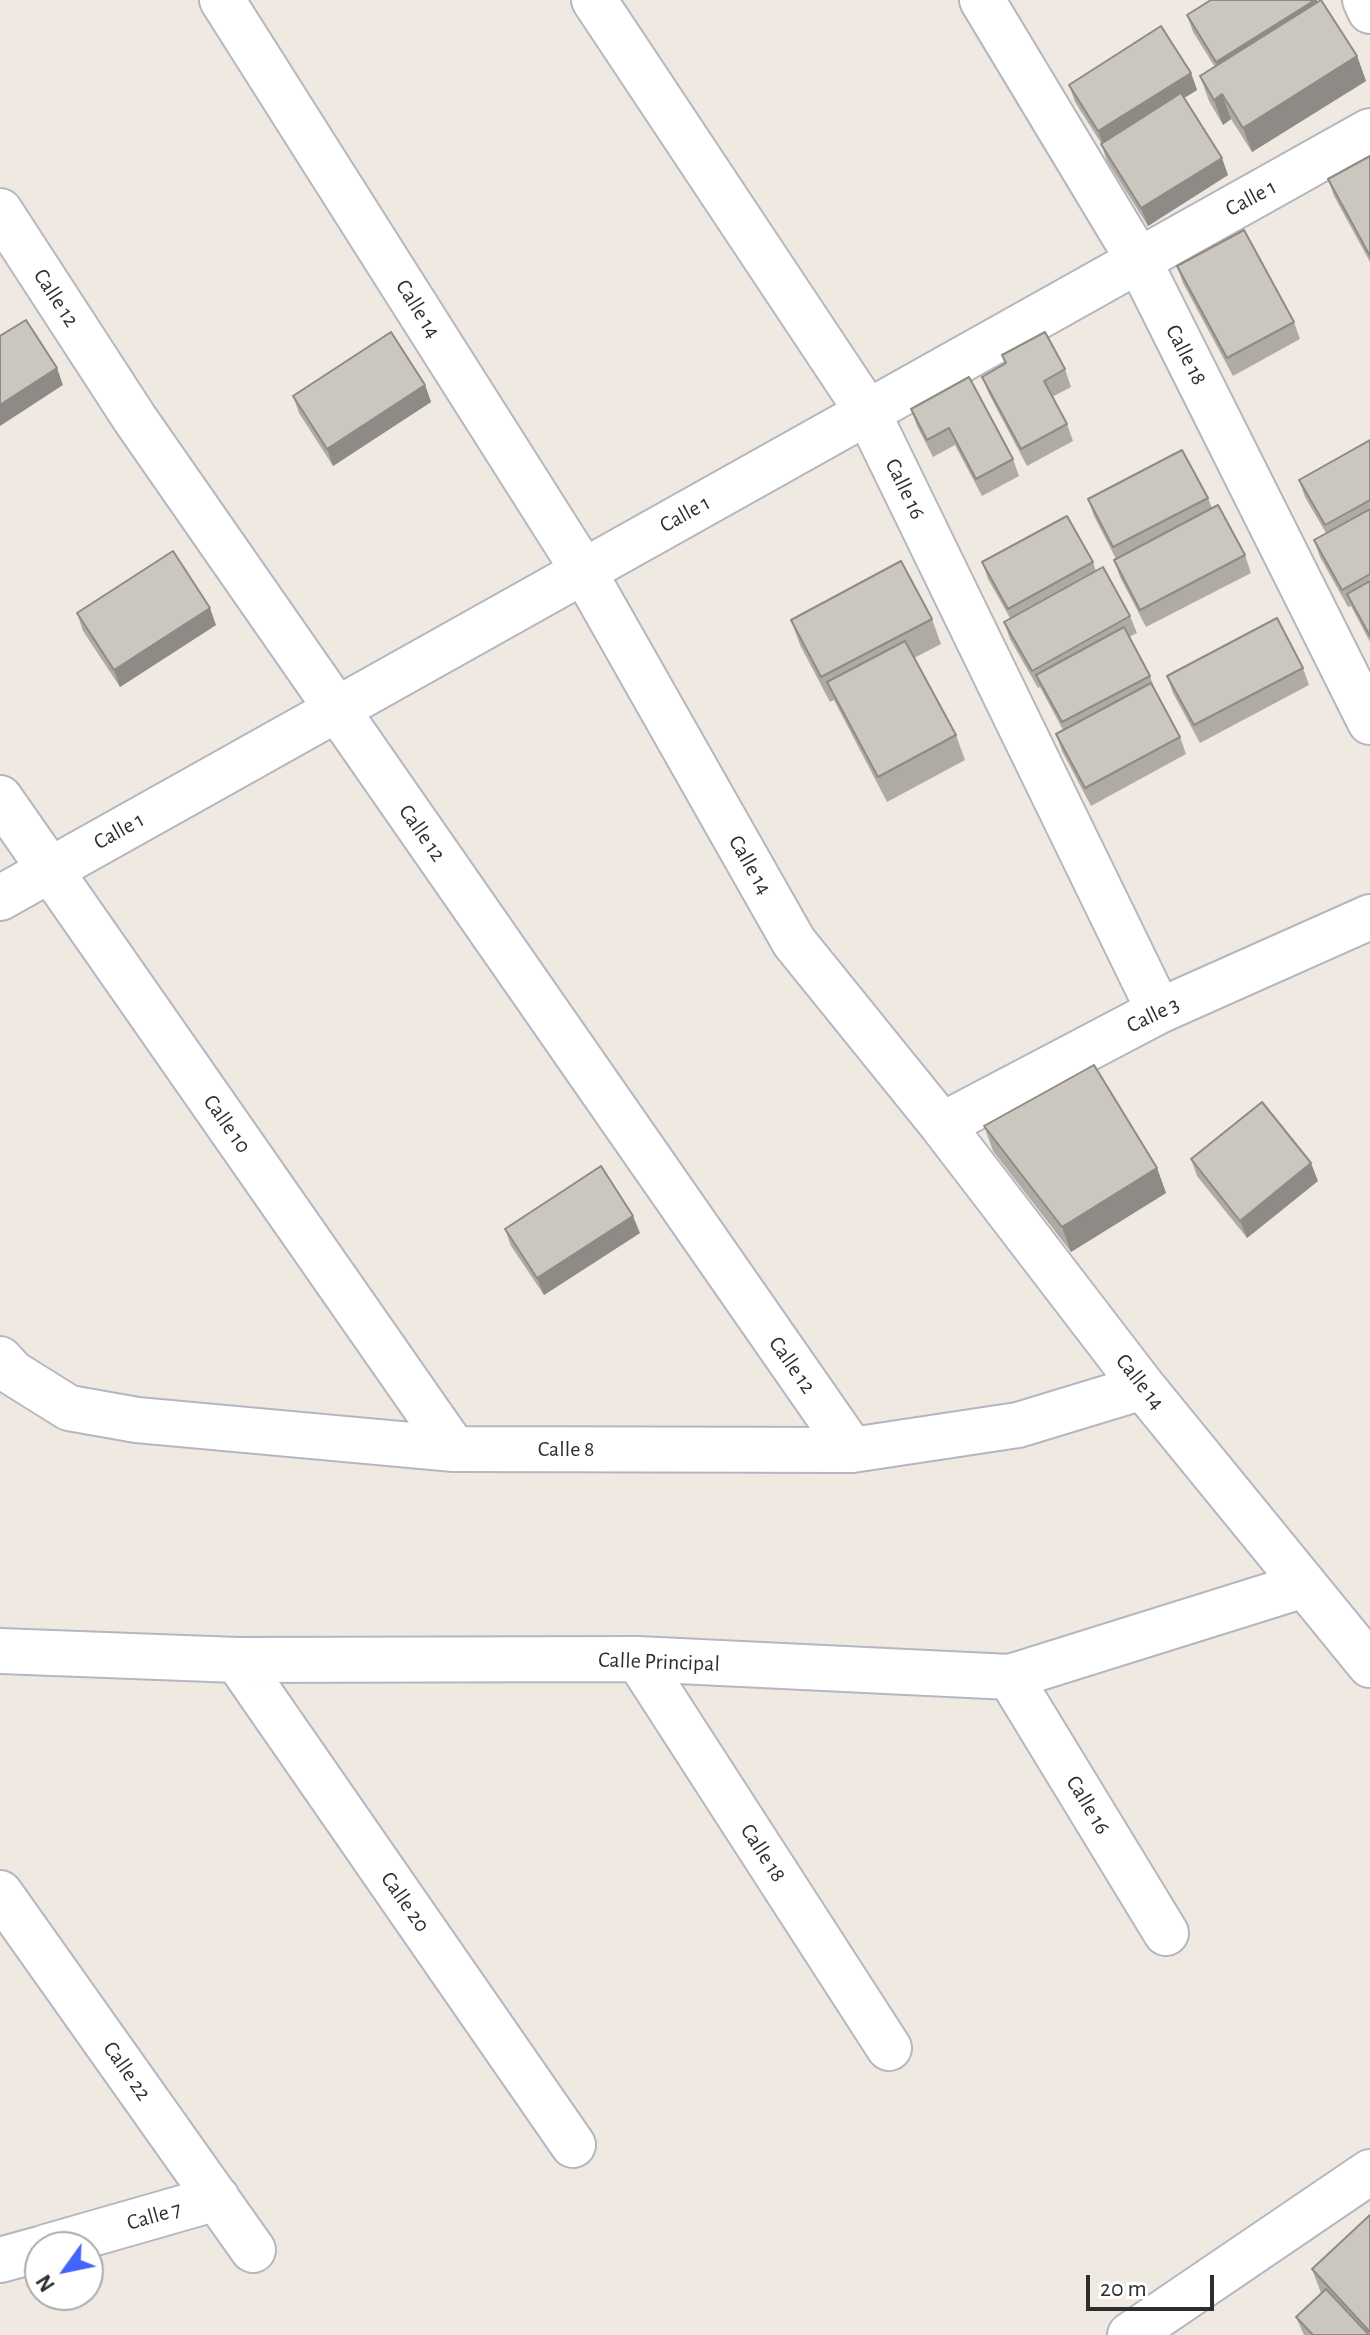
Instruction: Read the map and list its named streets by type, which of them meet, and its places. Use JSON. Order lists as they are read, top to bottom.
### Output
{
  "streets": {
    "street": [
      "Calle 1",
      "Calle 12",
      "Calle 14",
      "Calle 18",
      "Calle 16",
      "Calle 3",
      "Calle 10",
      "Calle 8",
      "Calle Principal",
      "Calle 20",
      "Calle 22",
      "Calle 7"
    ]
  },
  "crossings": [
    ["Calle 1", "Calle 12"],
    ["Calle 1", "Calle 14"],
    ["Calle 1", "Calle 18"],
    ["Calle 1", "Calle 16"],
    ["Calle 1", "Calle 10"],
    ["Calle 12", "Calle 8"],
    ["Calle 14", "Calle 3"],
    ["Calle 14", "Calle 8"],
    ["Calle 14", "Calle Principal"],
    ["Calle 18", "Calle Principal"],
    ["Calle 16", "Calle 3"],
    ["Calle 16", "Calle Principal"],
    ["Calle 10", "Calle 8"],
    ["Calle Principal", "Calle 20"],
    ["Calle 22", "Calle 7"]
  ],
  "scale_bar": "20 m",
  "north": "bottom left"
}
